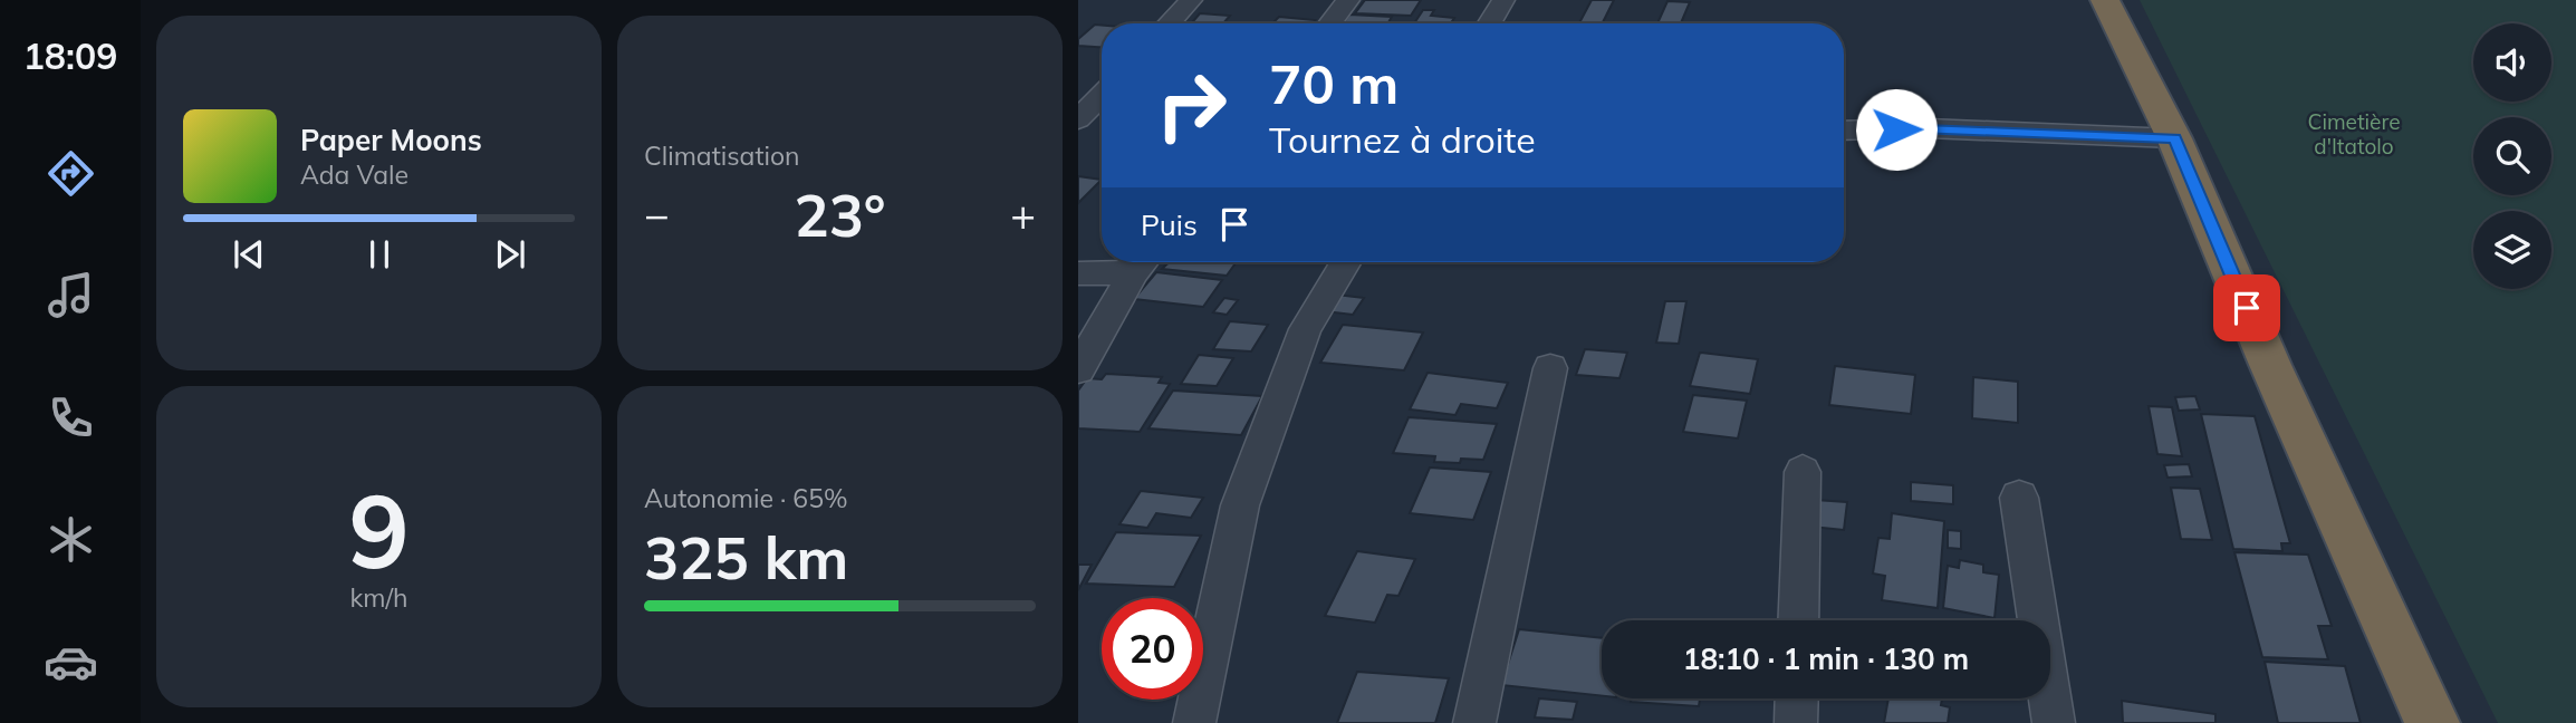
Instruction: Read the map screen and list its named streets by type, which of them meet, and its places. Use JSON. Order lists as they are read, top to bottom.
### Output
{
  "parks": ["Cimetière d'Itatolo"],
  "page": {
    "tabs": "18:09",
    "tile": [
      "Climatisation",
      ["9", "km/h"],
      ["Autonomie · 65%", "325 km"]
    ],
    "turn": ["70 m", "Tournez à droite"],
    "song": ["Paper Moons", "Ada Vale"],
    "heat": ["−", "23°", "+"],
    "then": "Puis",
    "limit": "20",
    "trip": "18:10 · 1 min · 130 m"
  }
}
